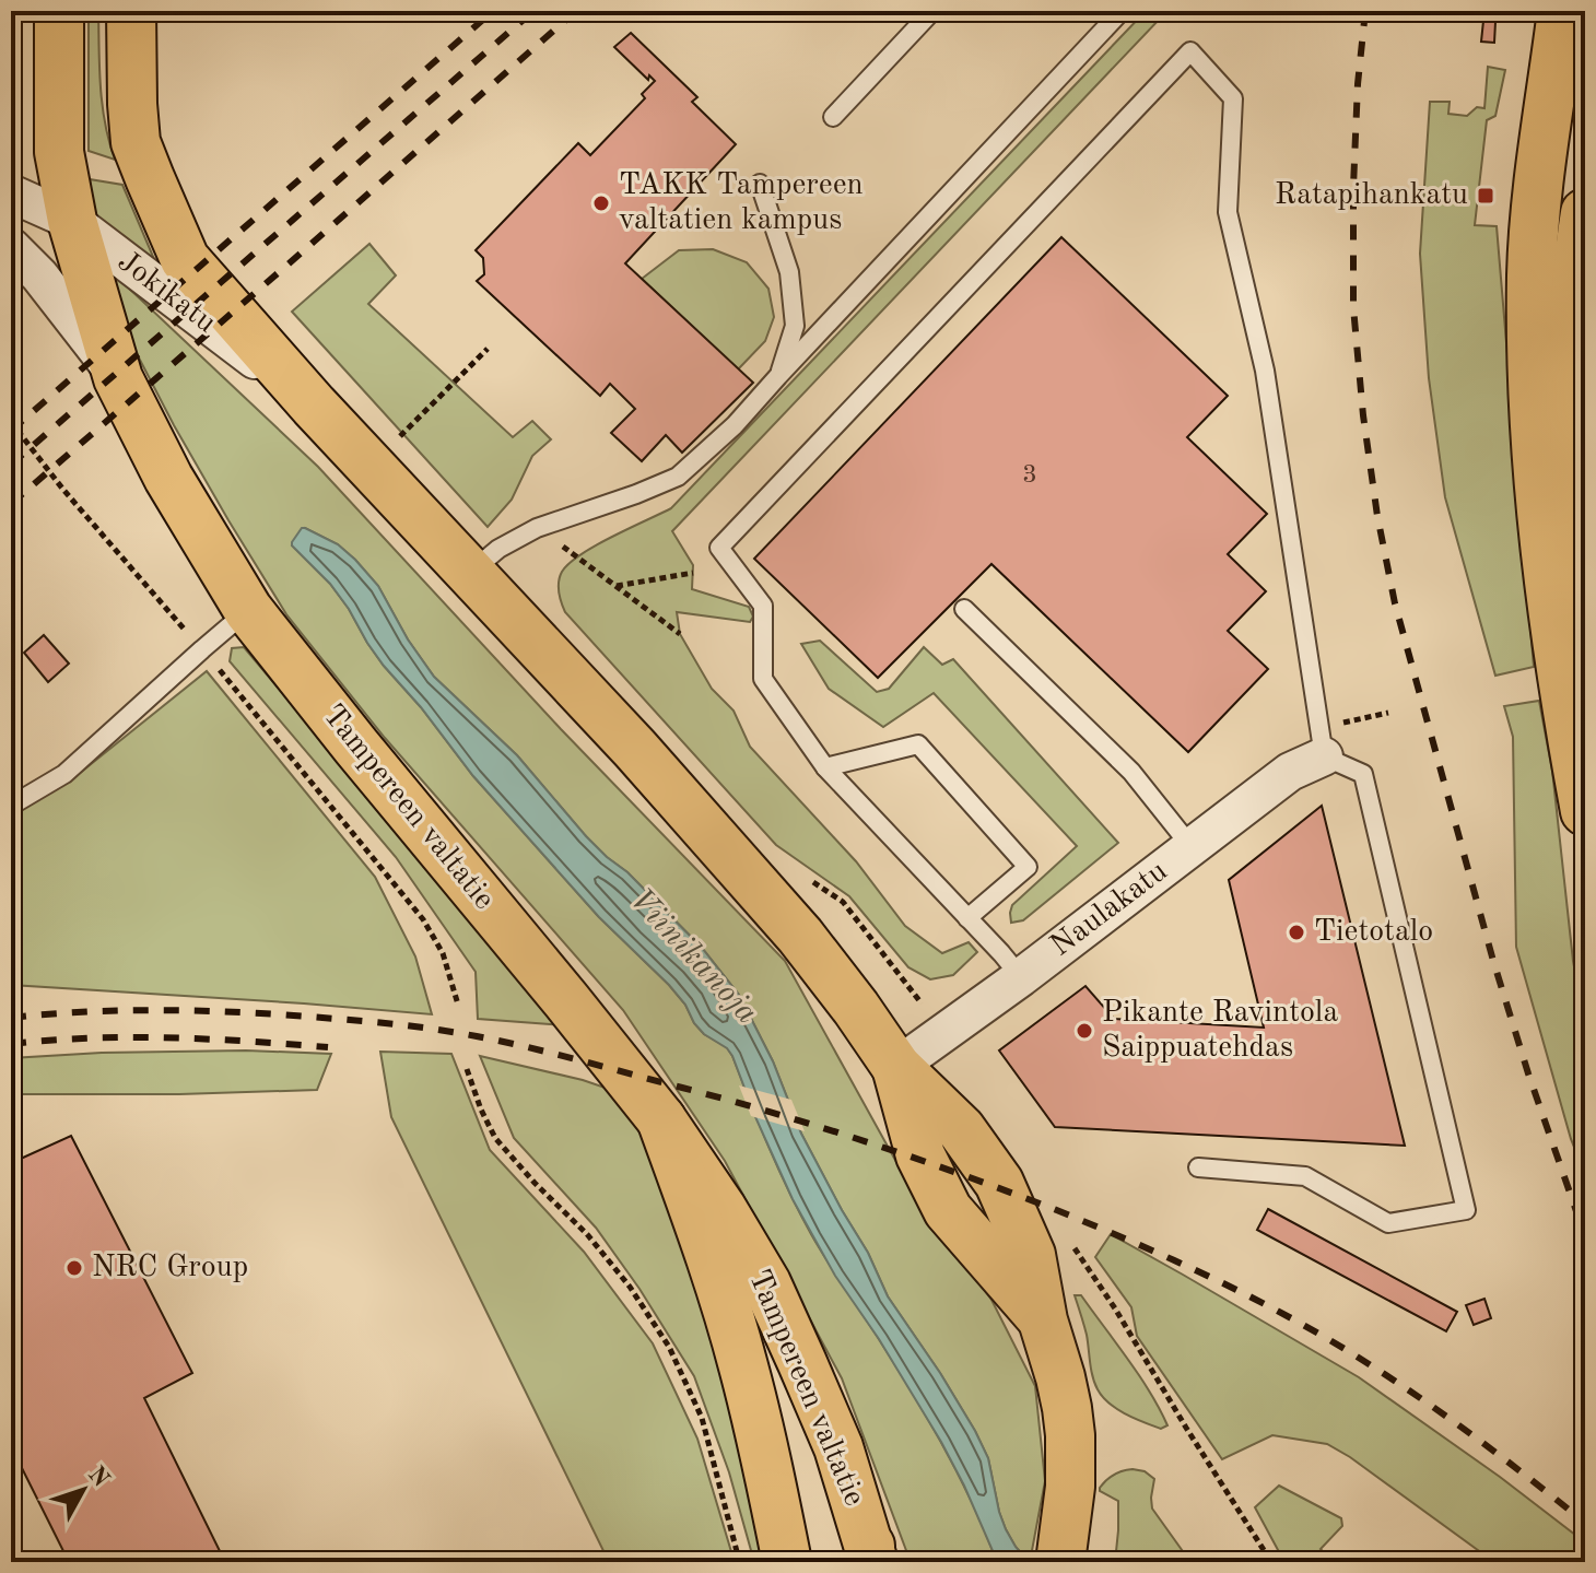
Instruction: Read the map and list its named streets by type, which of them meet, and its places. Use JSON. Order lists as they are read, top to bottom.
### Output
{
  "streets": {
    "main road": ["Tampereen valtatie"],
    "street": ["Jokikatu", "Naulakatu"]
  },
  "crossings": [
    ["Jokikatu", "Tampereen valtatie"]
  ],
  "water": ["Viinikanoja"],
  "places": {
    "transit": ["Ratapihankatu"],
    "other": [
      "TAKK Tampereen valtatien kampus",
      "Tietotalo",
      "Pikante Ravintola Saippuatehdas",
      "NRC Group"
    ]
  },
  "house_numbers": ["3"],
  "north": "top right"
}
